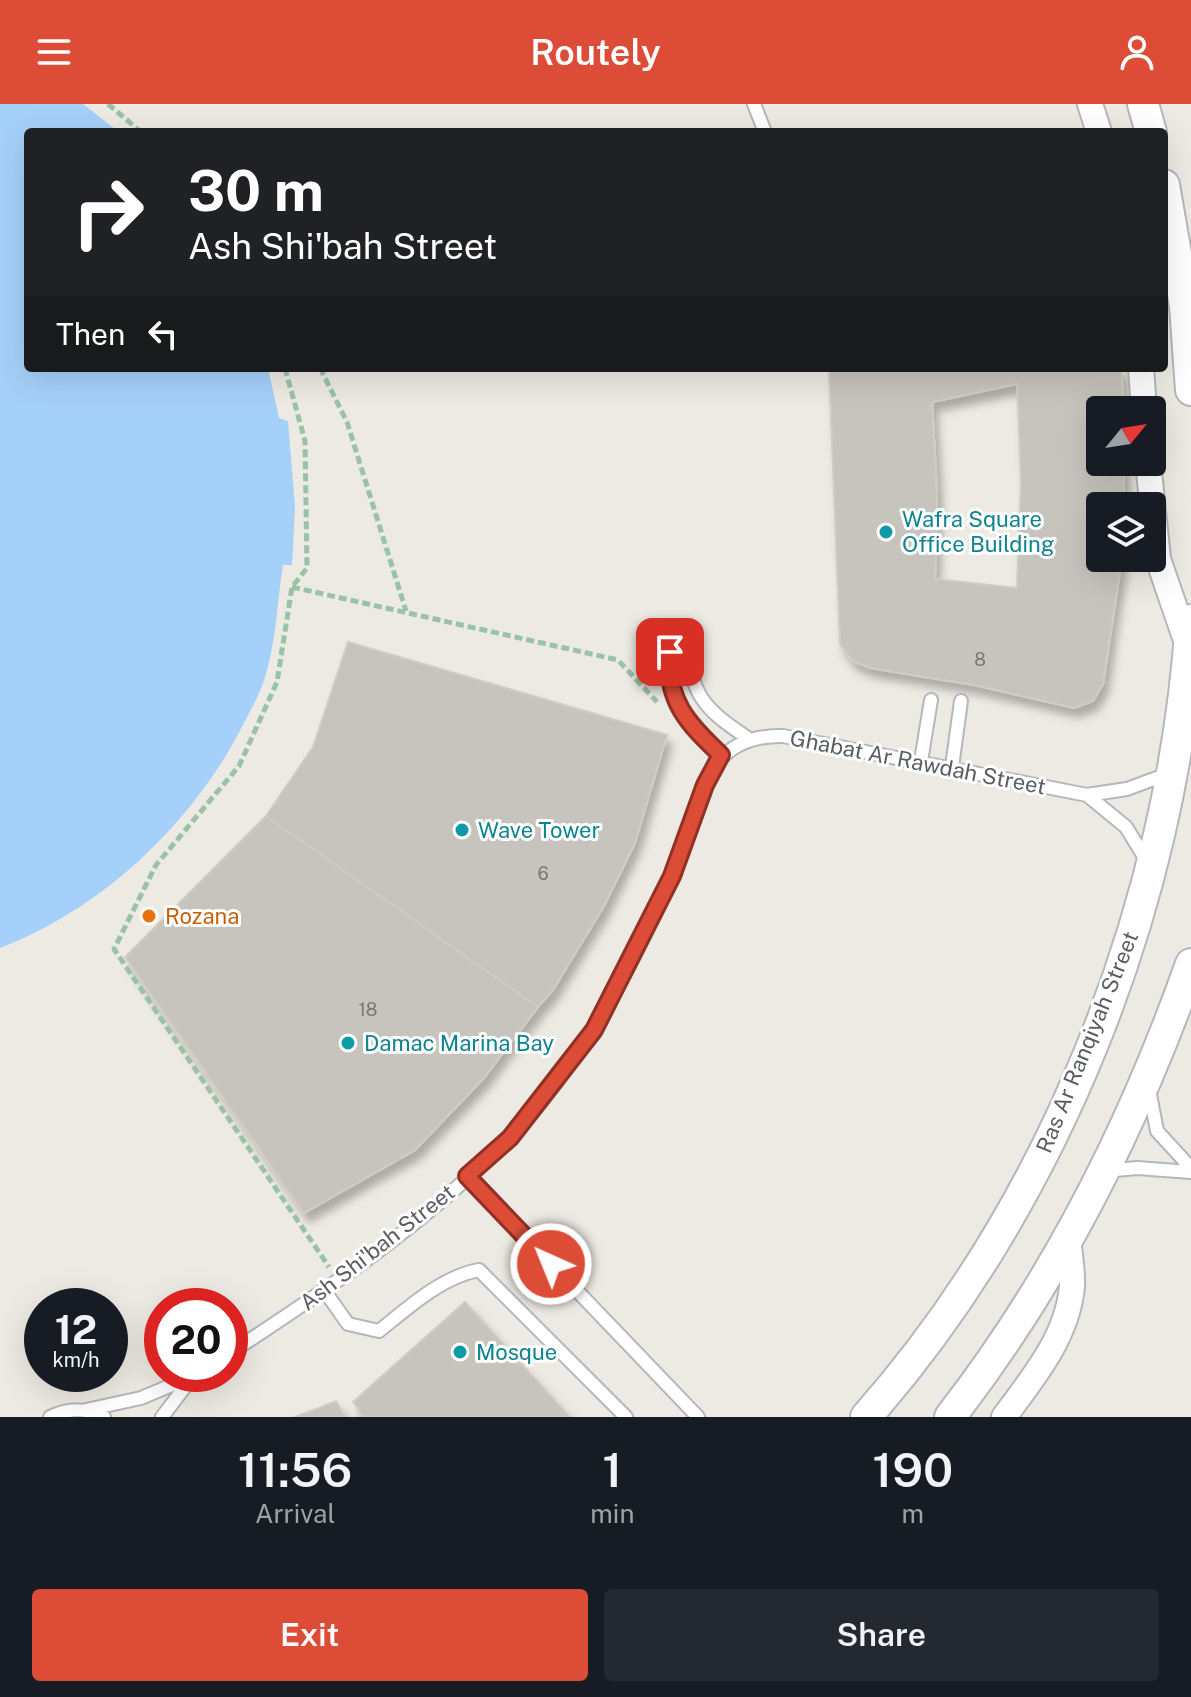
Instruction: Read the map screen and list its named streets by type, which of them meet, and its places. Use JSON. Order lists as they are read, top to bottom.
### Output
{
  "streets": {
    "street": ["Ras Ar Ranqiyah Street"],
    "lane": ["Ghabat Ar Rawdah Street", "Ash Shi'bah Street"]
  },
  "crossings": [
    ["Ghabat Ar Rawdah Street", "Ras Ar Ranqiyah Street"],
    ["Ghabat Ar Rawdah Street", "Ash Shi'bah Street"]
  ],
  "places": [
    "Wafra Square Office Building",
    "Wave Tower",
    "Rozana",
    "Damac Marina Bay",
    "Mosque"
  ],
  "house_numbers": ["8", "6", "18"],
  "north": "top right",
  "page": {
    "header": "Routely",
    "turn": ["30 m", "Ash Shi'bah Street"],
    "then": "Then",
    "speed": "12 km/h",
    "limit": "20",
    "eta": [
      "11:56",
      "Arrival",
      "1",
      "min",
      "190",
      "m"
    ],
    "buttons": ["Exit", "Share"]
  }
}
